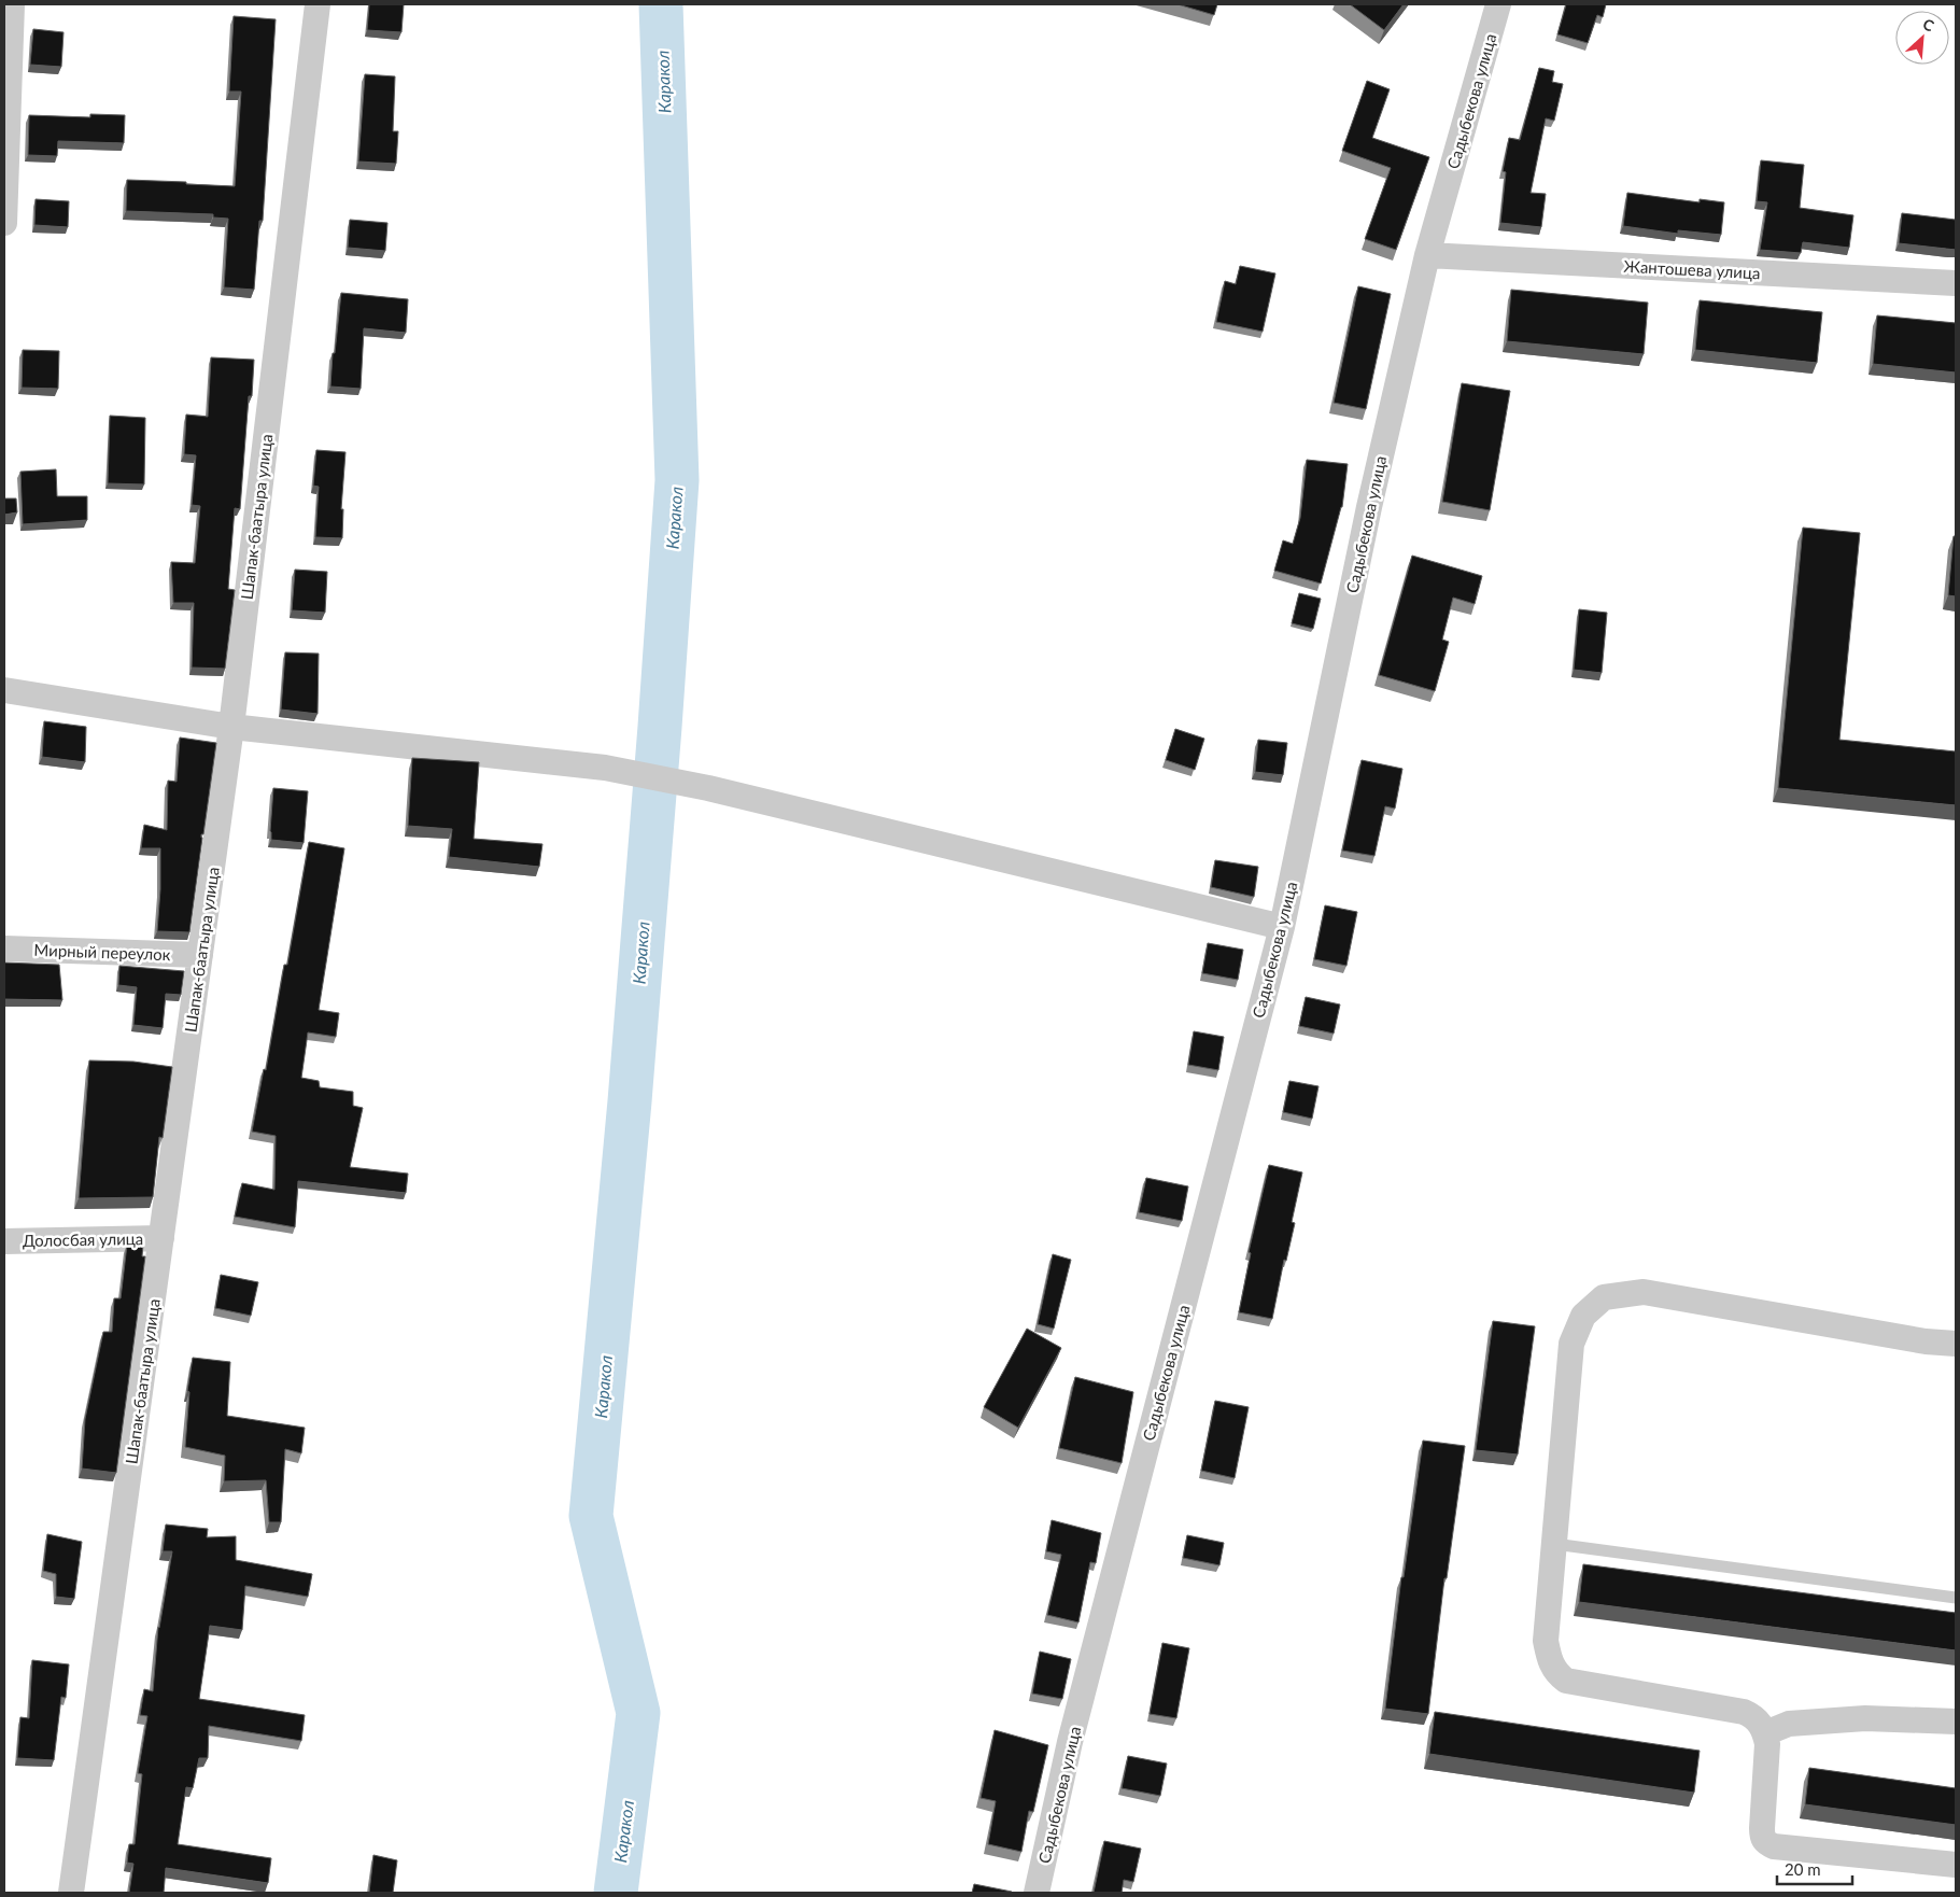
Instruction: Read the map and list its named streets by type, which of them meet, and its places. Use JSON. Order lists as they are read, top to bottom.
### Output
{
  "streets": {
    "street": [
      "Садыбекова улица",
      "Жантошева улица",
      "Шапак-баатыра улица",
      "Мирный переулок",
      "Долосбая улица"
    ]
  },
  "crossings": [
    ["Садыбекова улица", "Жантошева улица"],
    ["Шапак-баатыра улица", "Мирный переулок"],
    ["Шапак-баатыра улица", "Долосбая улица"]
  ],
  "water": ["Каракол"],
  "scale_bar": "20 m",
  "north": "top right"
}
